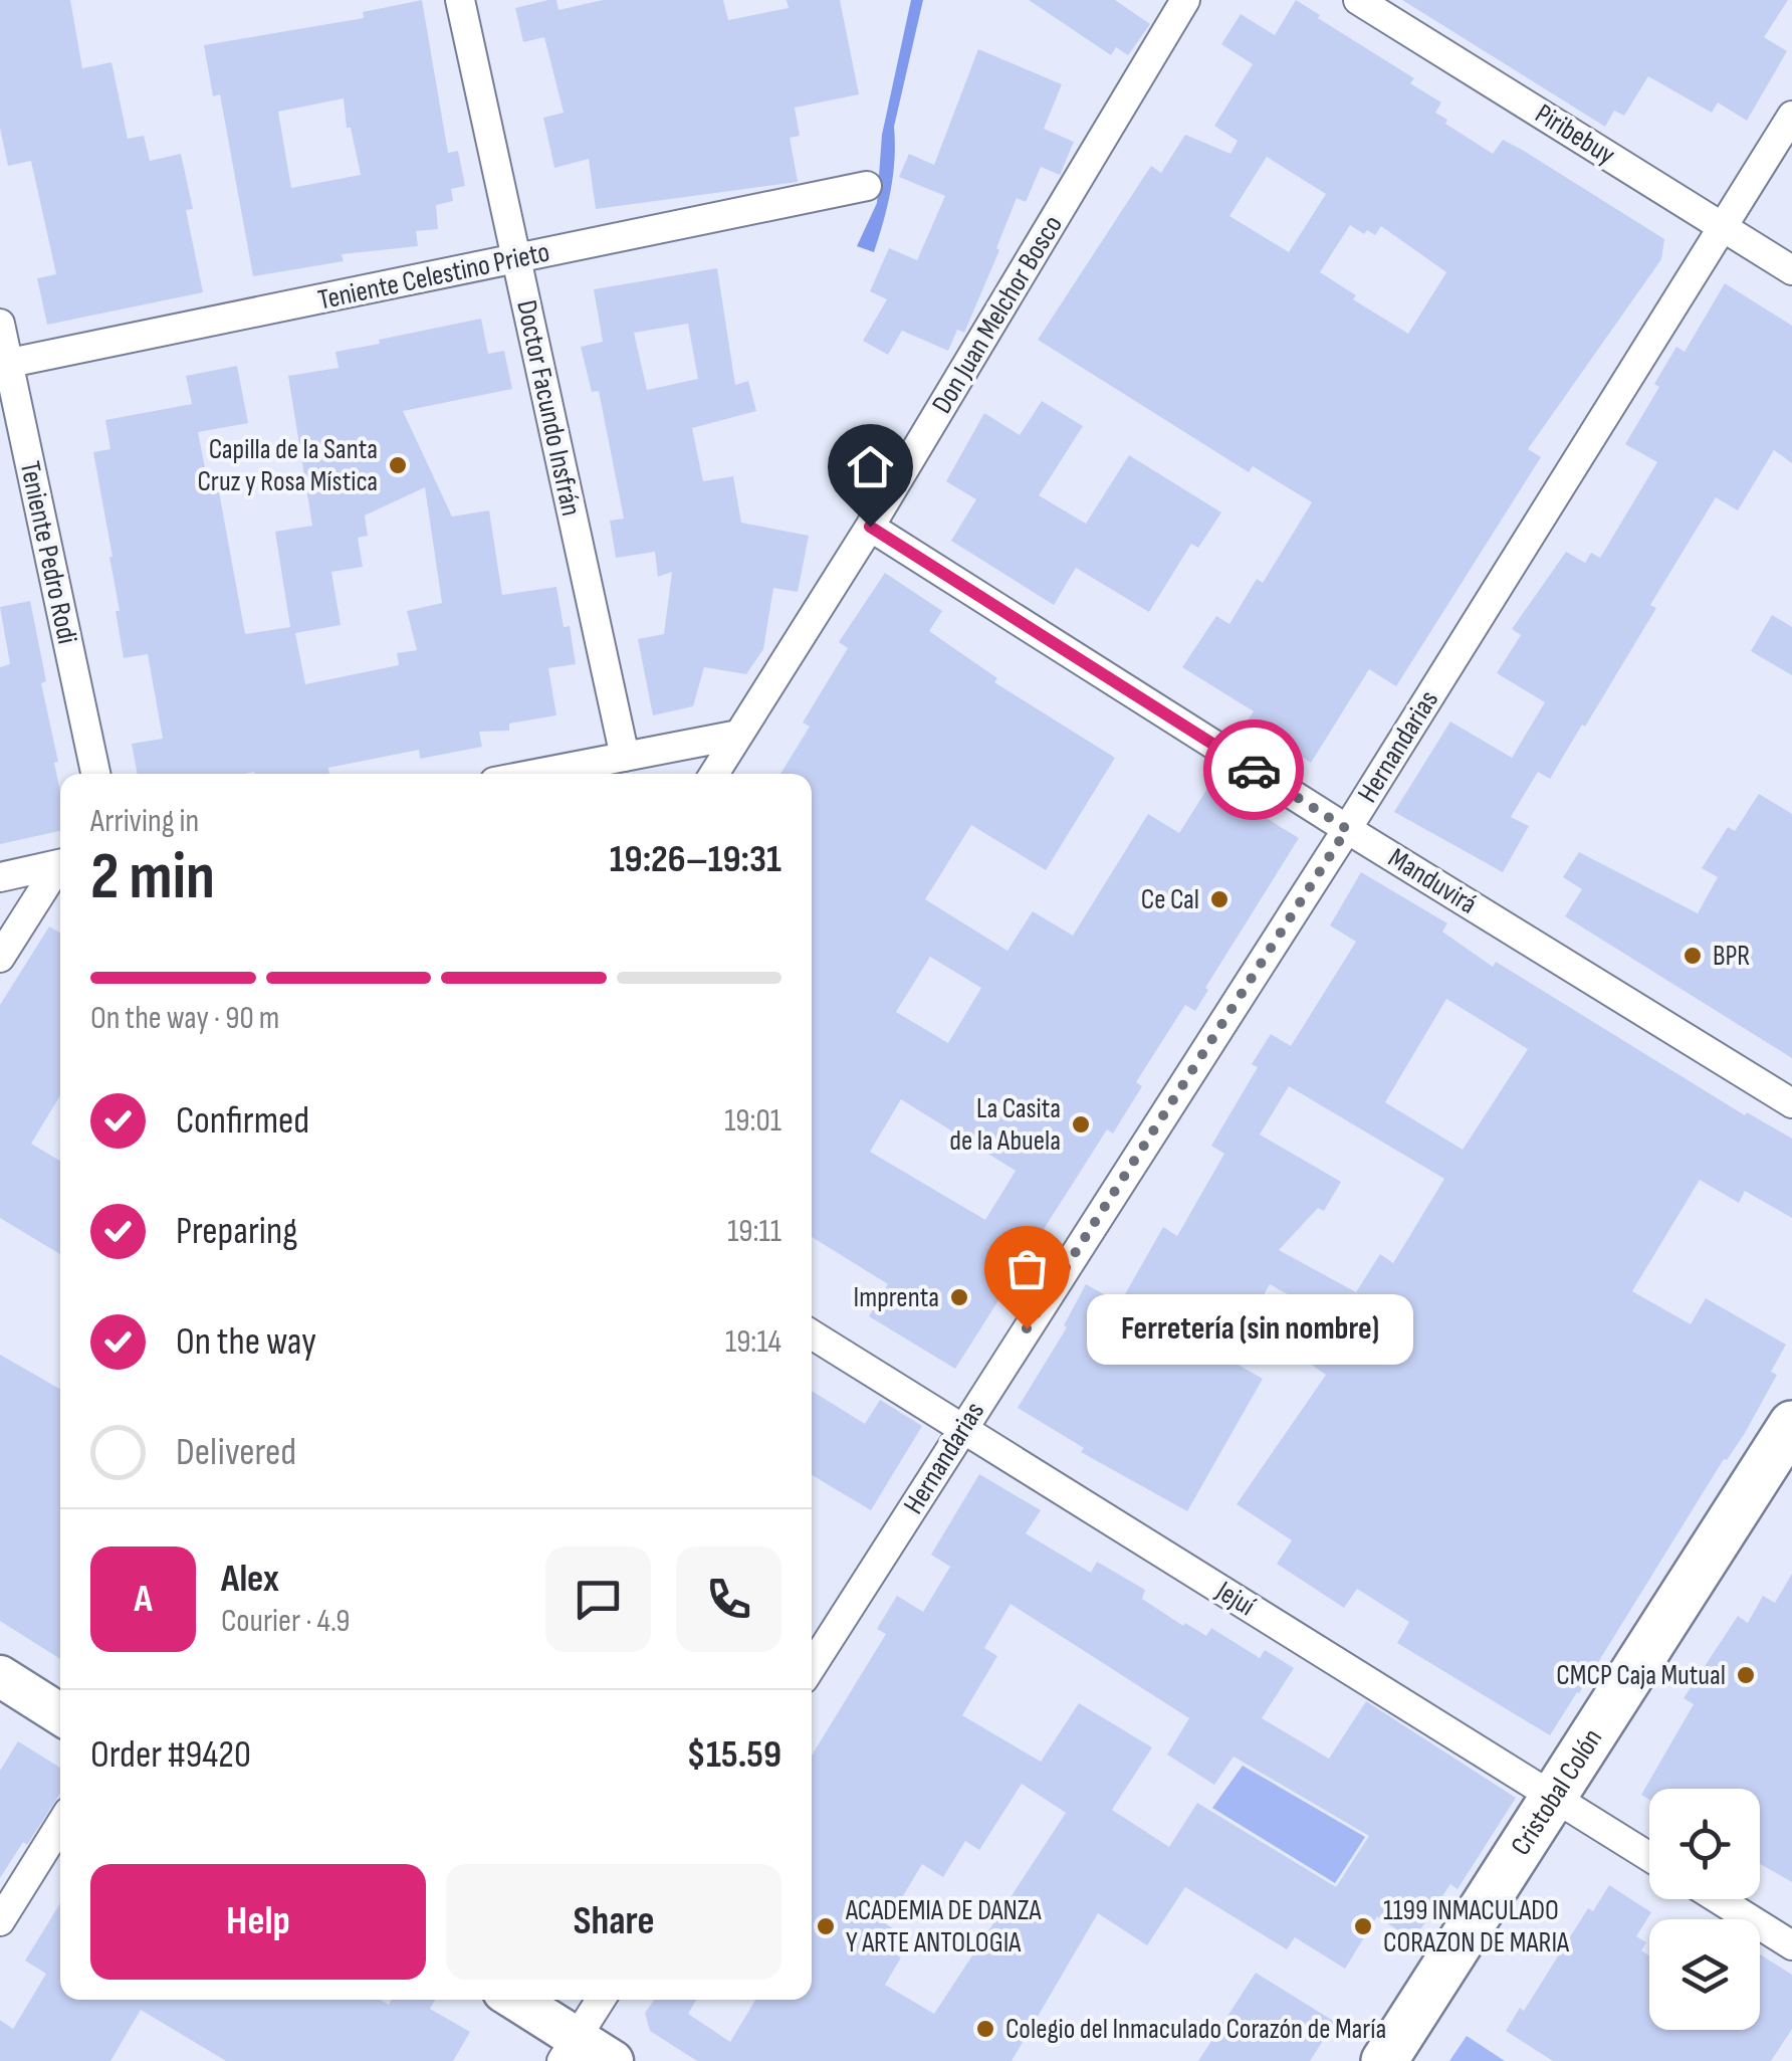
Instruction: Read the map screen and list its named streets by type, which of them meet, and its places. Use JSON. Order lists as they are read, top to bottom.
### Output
{
  "streets": {
    "main road": ["Cristobal Colón"],
    "street": [
      "Piribebuy",
      "Teniente Celestino Prieto",
      "Don Juan Melchor Bosco",
      "Doctor Facundo Insfrán",
      "Teniente Pedro Rodi",
      "Hernandarias",
      "Manduvirá",
      "Jejuí"
    ]
  },
  "crossings": [
    ["Piribebuy", "Hernandarias"],
    ["Teniente Celestino Prieto", "Doctor Facundo Insfrán"],
    ["Teniente Celestino Prieto", "Teniente Pedro Rodi"],
    ["Don Juan Melchor Bosco", "Manduvirá"],
    ["Hernandarias", "Manduvirá"],
    ["Hernandarias", "Jejuí"],
    ["Jejuí", "Cristobal Colón"]
  ],
  "places": [
    "Capilla de la Santa Cruz y Rosa Mística",
    "Ce Cal",
    "BPR",
    "La Casita de la Abuela",
    "Imprenta",
    "Ferretería (sin nombre)",
    "CMCP Caja Mutual",
    "ACADEMIA DE DANZA Y ARTE ANTOLOGIA",
    "1199 INMACULADO CORAZON DE MARIA",
    "Colegio del Inmaculado Corazón de María"
  ],
  "page": {
    "heading": ["2 min", "Arriving in", "19:26–19:31"],
    "panel": [
      "Alex",
      "Courier · 4.9",
      "Order #9420",
      "$15.59"
    ],
    "bar": "On the way · 90 m",
    "list": [
      ["Confirmed", "19:01"],
      ["Preparing", "19:11"],
      ["On the way", "19:14"],
      "Delivered"
    ],
    "bubble": "Ferretería (sin nombre)",
    "round": "A",
    "buttons": ["Help", "Share"]
  }
}
